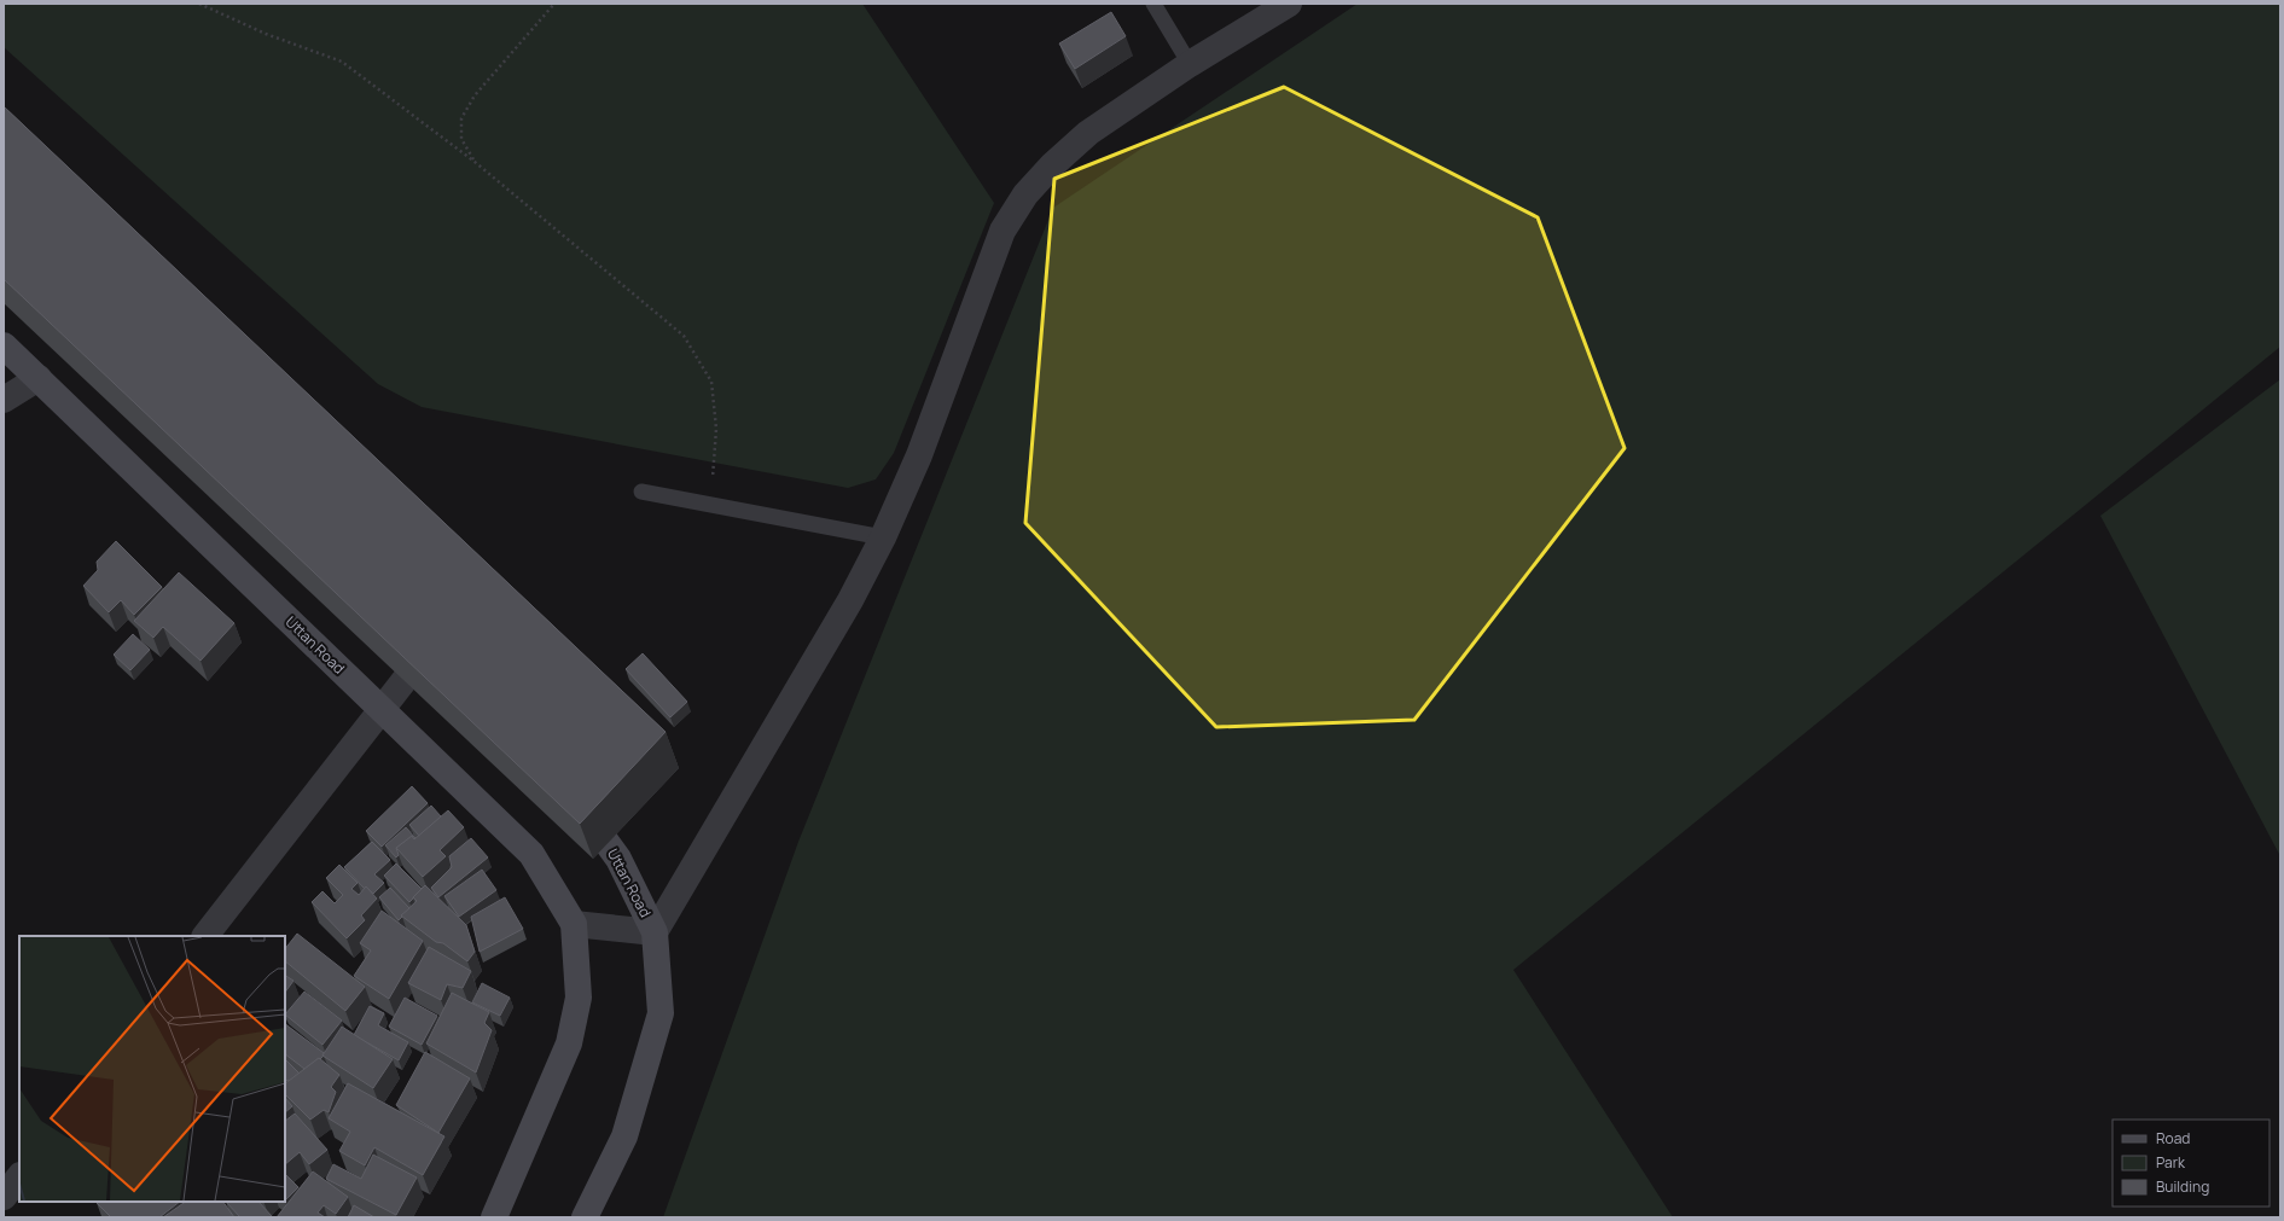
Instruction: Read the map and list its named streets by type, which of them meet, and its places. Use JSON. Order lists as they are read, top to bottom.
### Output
{
  "streets": {
    "main road": ["Uttan Road"]
  },
  "legend": ["Road", "Park", "Building"]
}
